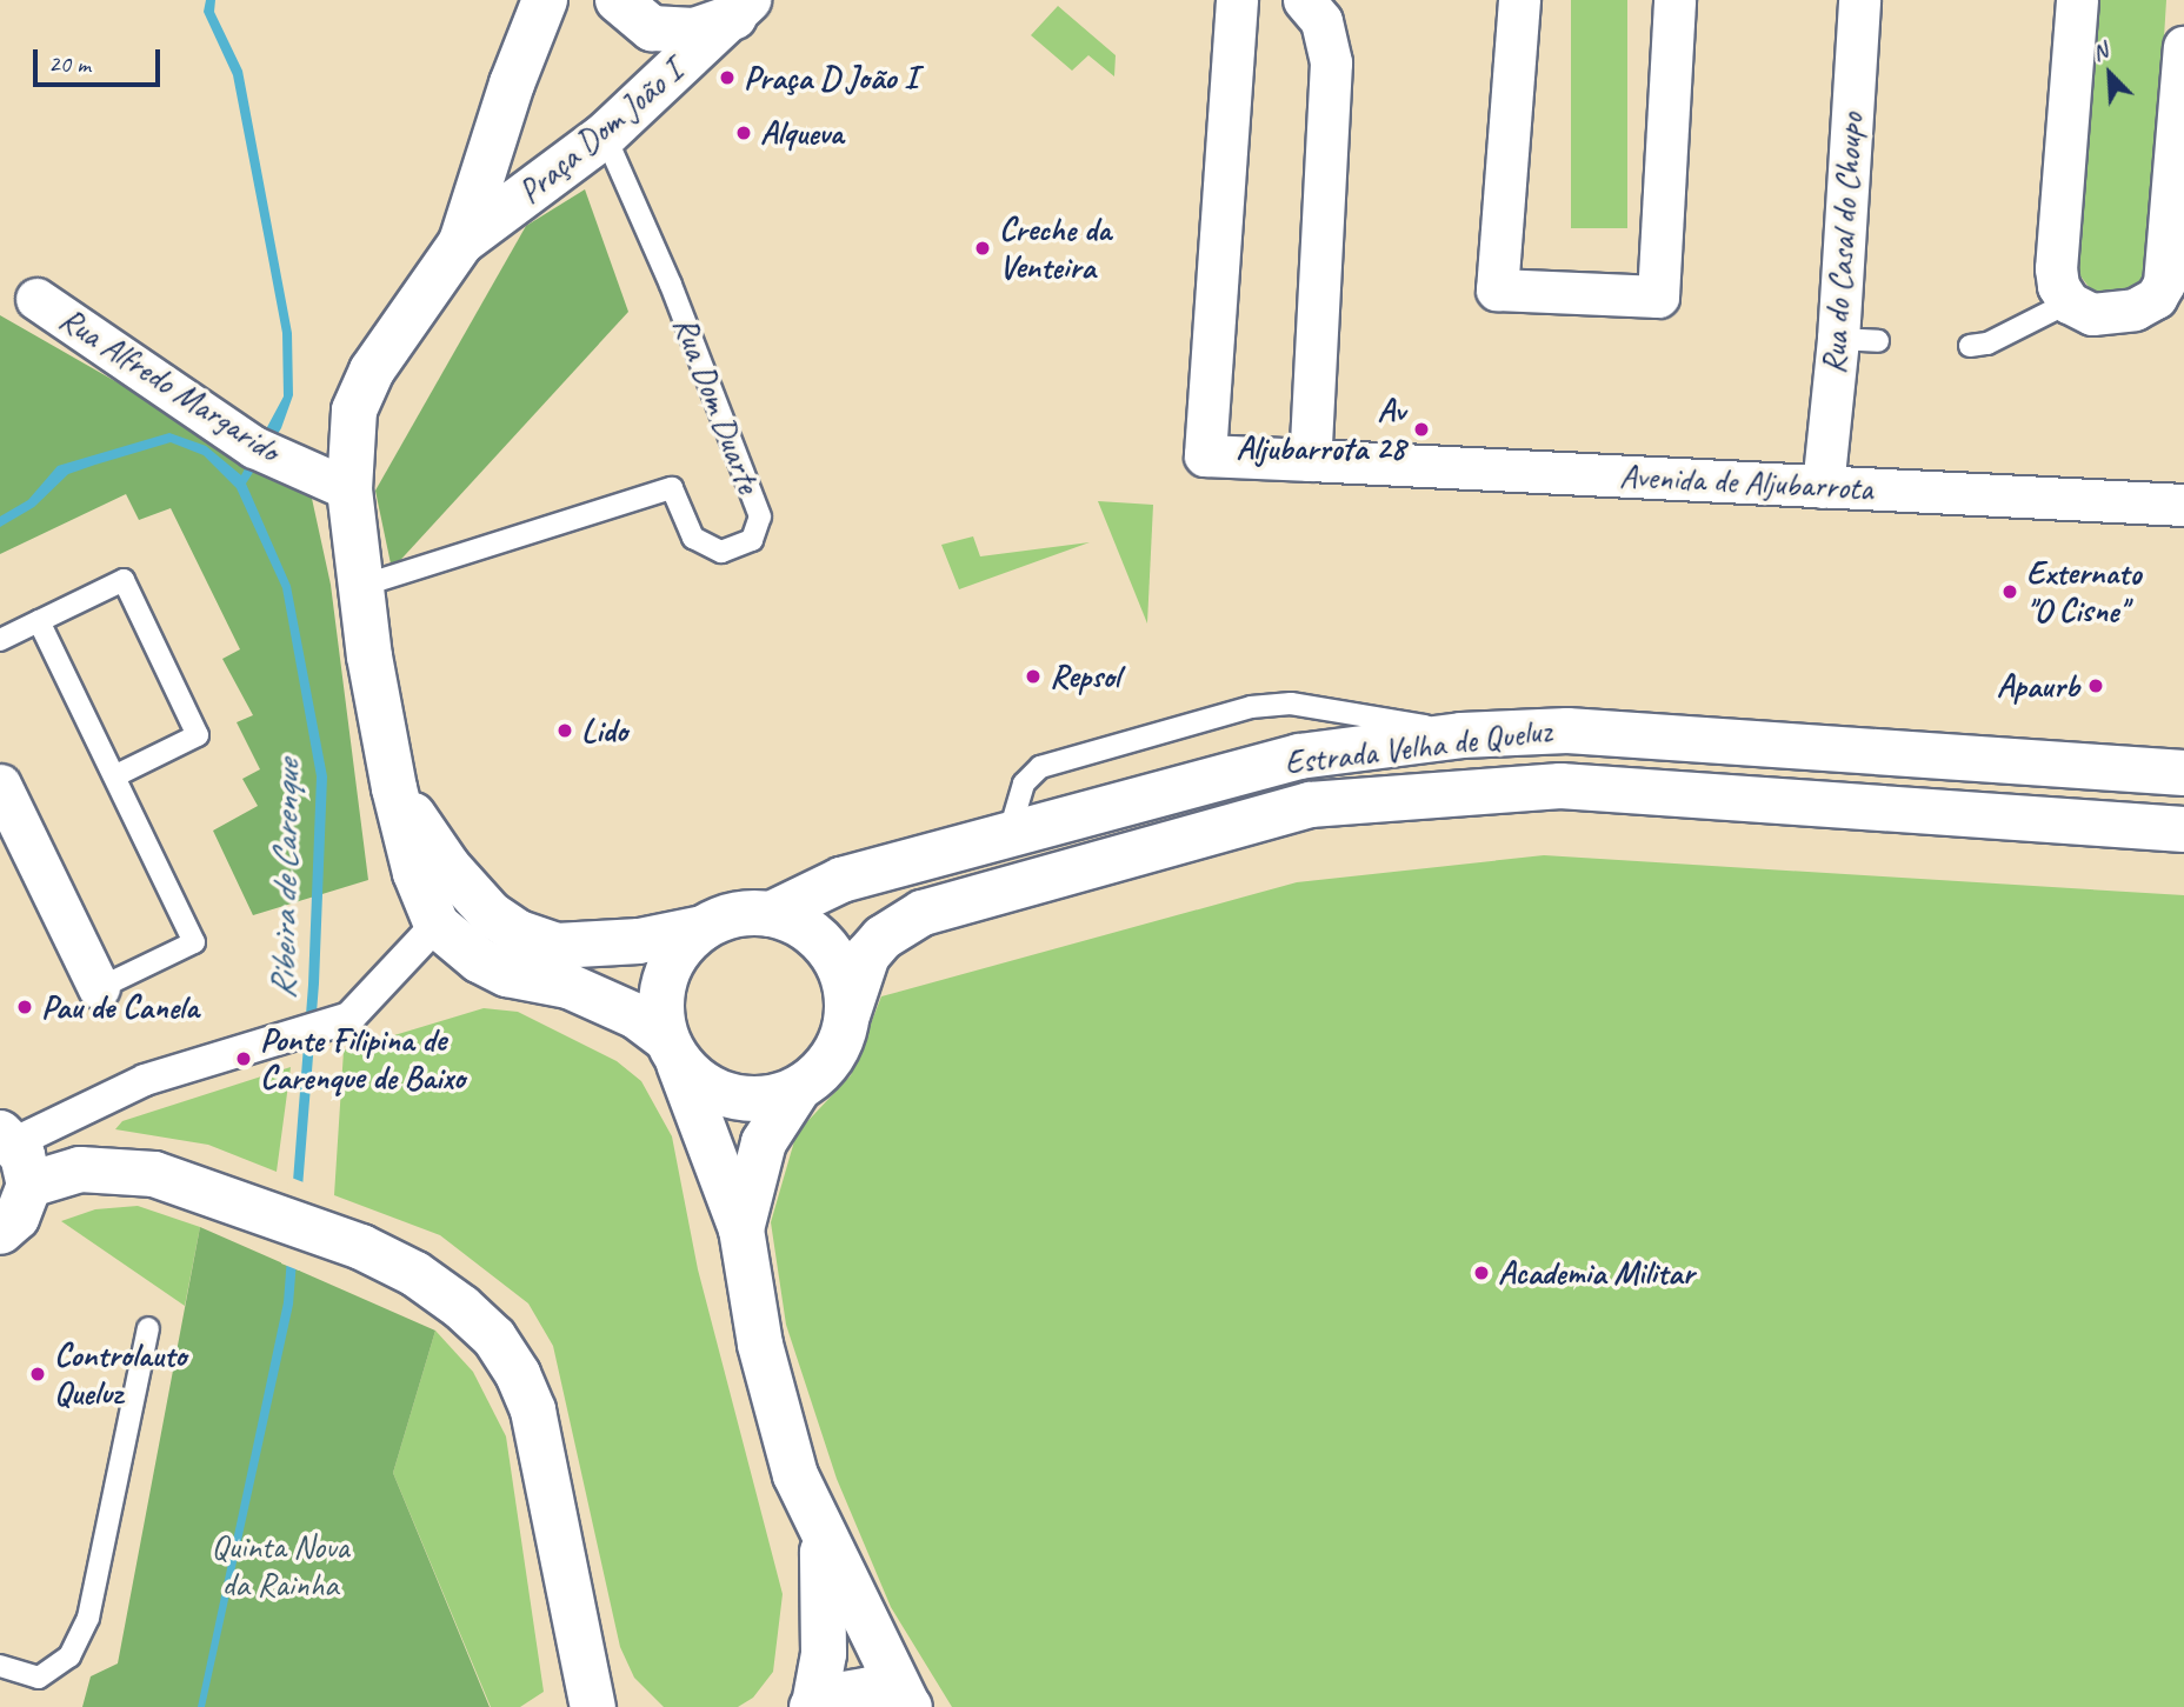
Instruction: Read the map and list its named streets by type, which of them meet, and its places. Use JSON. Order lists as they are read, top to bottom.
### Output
{
  "streets": {
    "main road": ["Praça Dom João I", "Estrada Velha de Queluz"],
    "street": ["Rua do Casal do Choupo", "Rua Alfredo Margarido", "Avenida de Aljubarrota"],
    "lane": ["Rua Dom Duarte"]
  },
  "crossings": [
    ["Praça Dom João I", "Rua Dom Duarte"],
    ["Rua do Casal do Choupo", "Avenida de Aljubarrota"]
  ],
  "water": ["Ribeira de Carenque"],
  "parks": ["Quinta Nova da Rainha"],
  "places": [
    "Praça D João I",
    "Alqueva",
    "Creche da Venteira",
    "Av Aljubarrota 28",
    "Externato \"O Cisne\"",
    "Repsol",
    "Apaurb",
    "Lido",
    "Pau de Canela",
    "Ponte Filipina de Carenque de Baixo",
    "Academia Militar",
    "Controlauto Queluz"
  ],
  "scale_bar": "20 m",
  "north": "top left"
}
